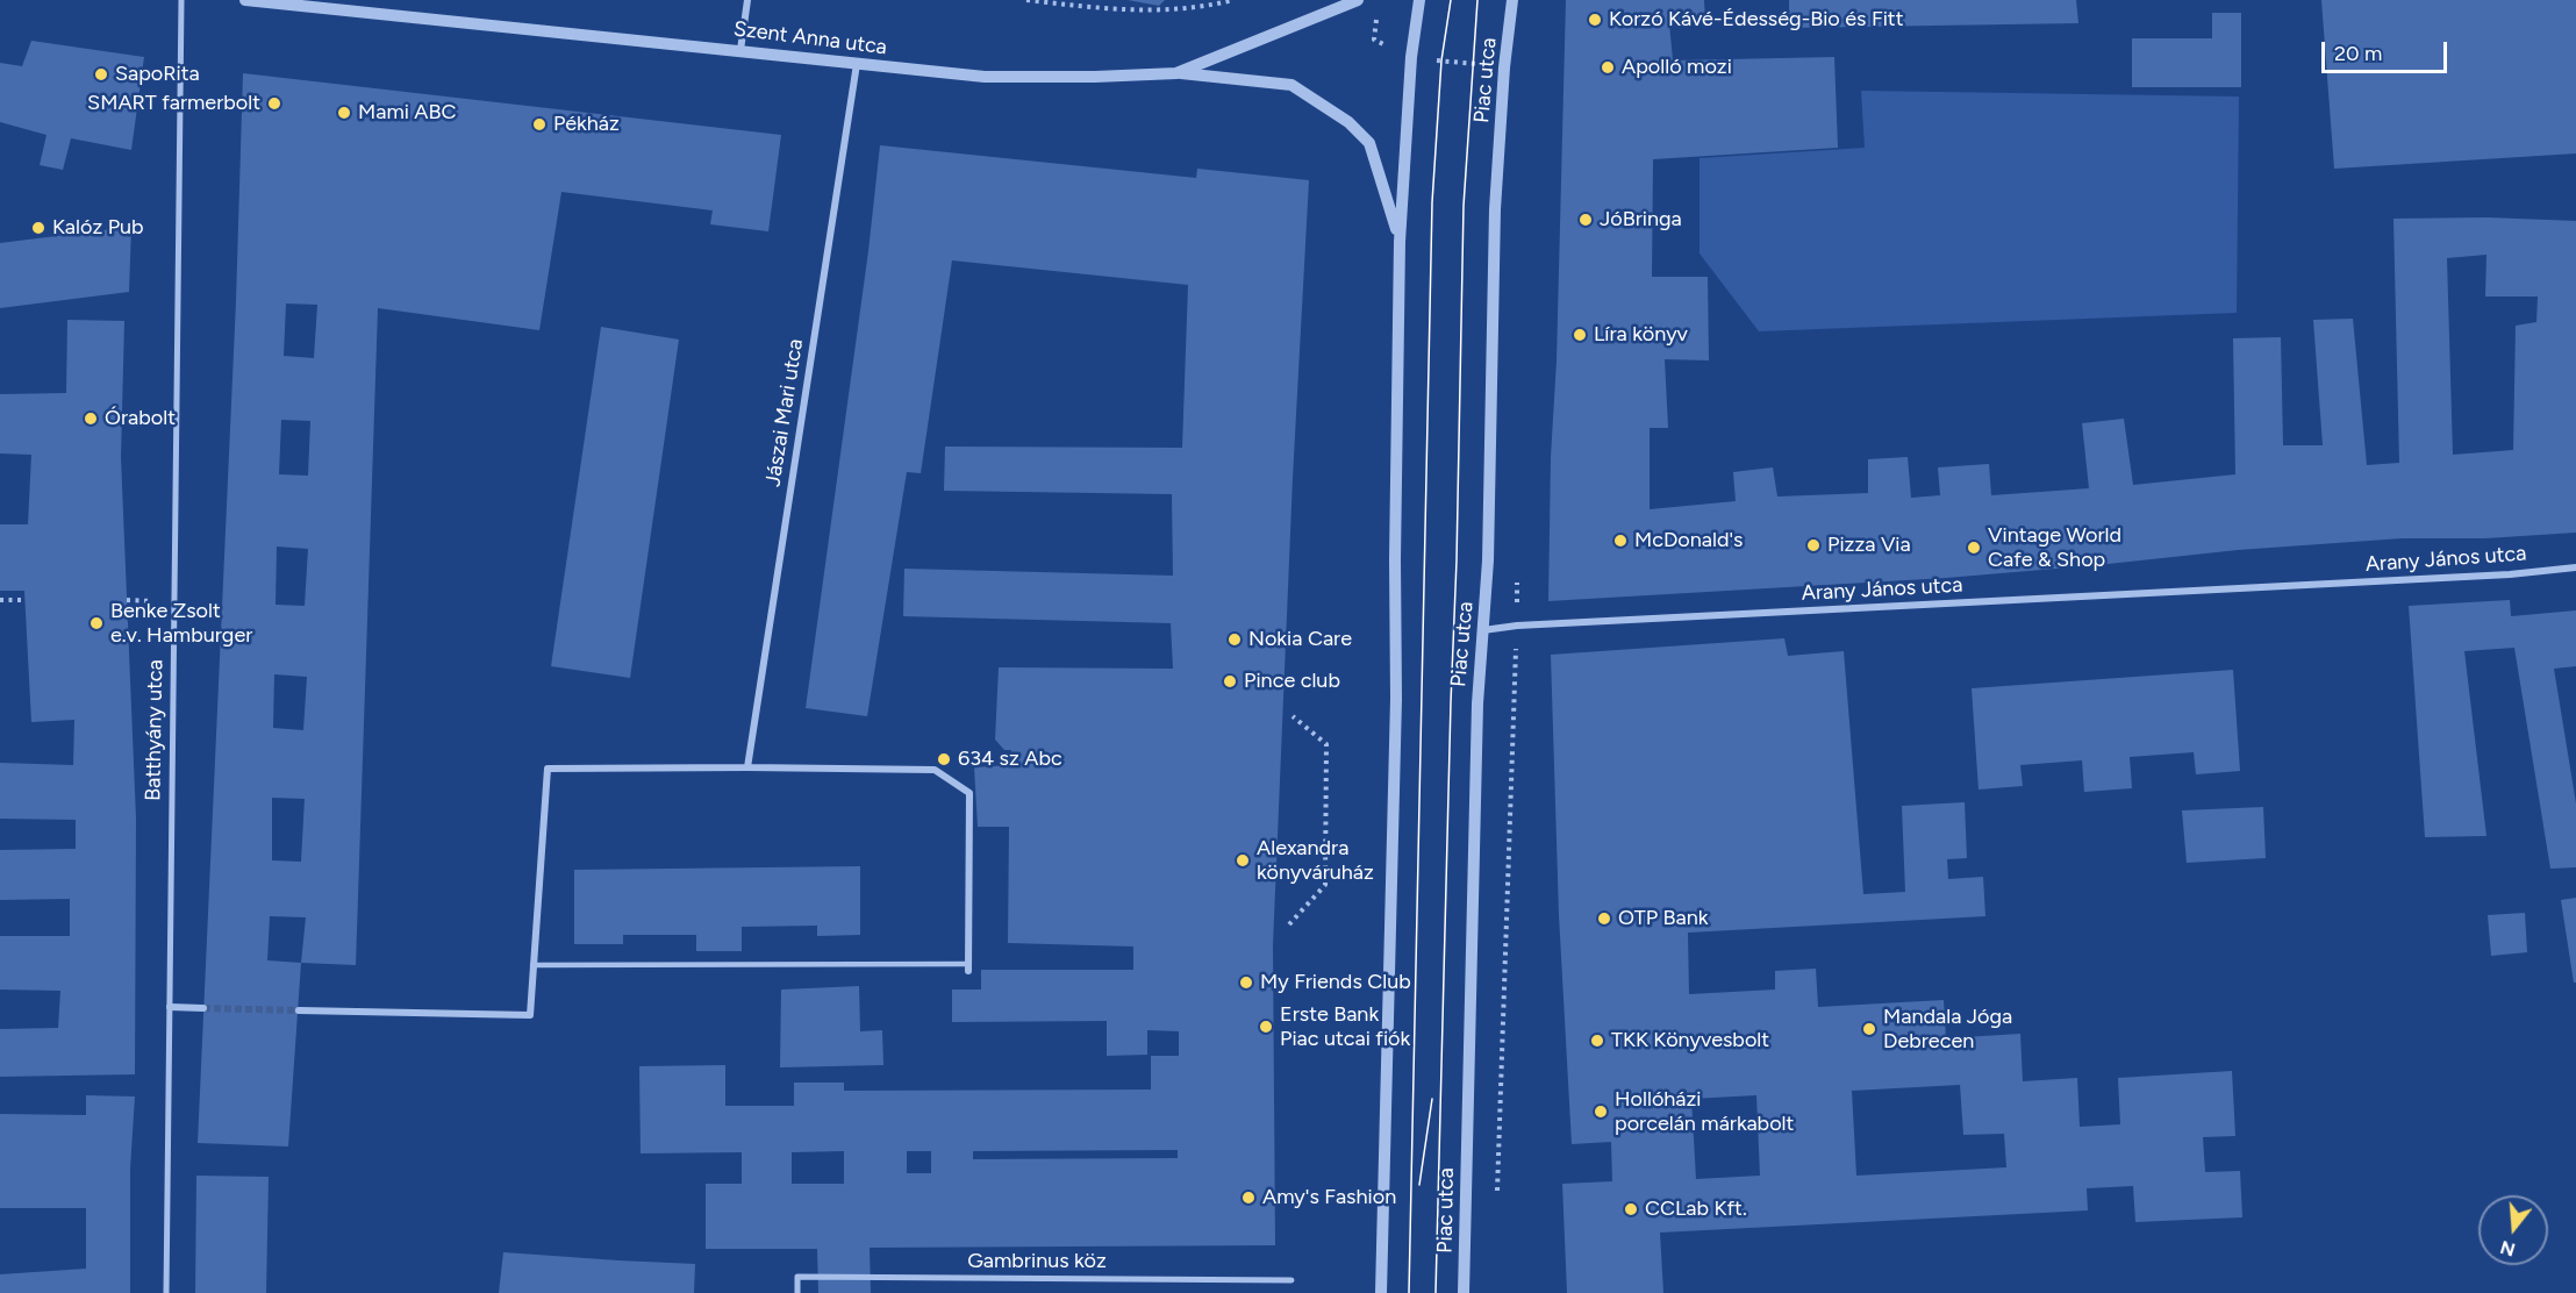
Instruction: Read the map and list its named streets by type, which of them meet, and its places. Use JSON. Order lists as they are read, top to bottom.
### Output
{
  "streets": {
    "street": [
      "Szent Anna utca",
      "Piac utca",
      "Jászai Mari utca",
      "Arany János utca",
      "Batthyány utca",
      "Gambrinus köz"
    ]
  },
  "crossings": [
    ["Szent Anna utca", "Jászai Mari utca"],
    ["Piac utca", "Arany János utca"]
  ],
  "places": [
    "Korzó Kávé-Édesség-Bio és Fitt",
    "Apolló mozi",
    "SapoRita",
    "SMART farmerbolt",
    "Mami ABC",
    "Pékház",
    "JóBringa",
    "Kalóz Pub",
    "Líra könyv",
    "Órabolt",
    "McDonald's",
    "Pizza Via",
    "Vintage World Cafe & Shop",
    "Benke Zsolt e.v. Hamburger",
    "Nokia Care",
    "Pince club",
    "634 sz Abc",
    "Alexandra könyváruház",
    "OTP Bank",
    "My Friends Club",
    "Erste Bank Piac utcai fiók",
    "Mandala Jóga Debrecen",
    "TKK Könyvesbolt",
    "Hollóházi porcelán márkabolt",
    "Amy's Fashion",
    "CCLab Kft."
  ],
  "scale_bar": "20 m",
  "north": "bottom"
}
